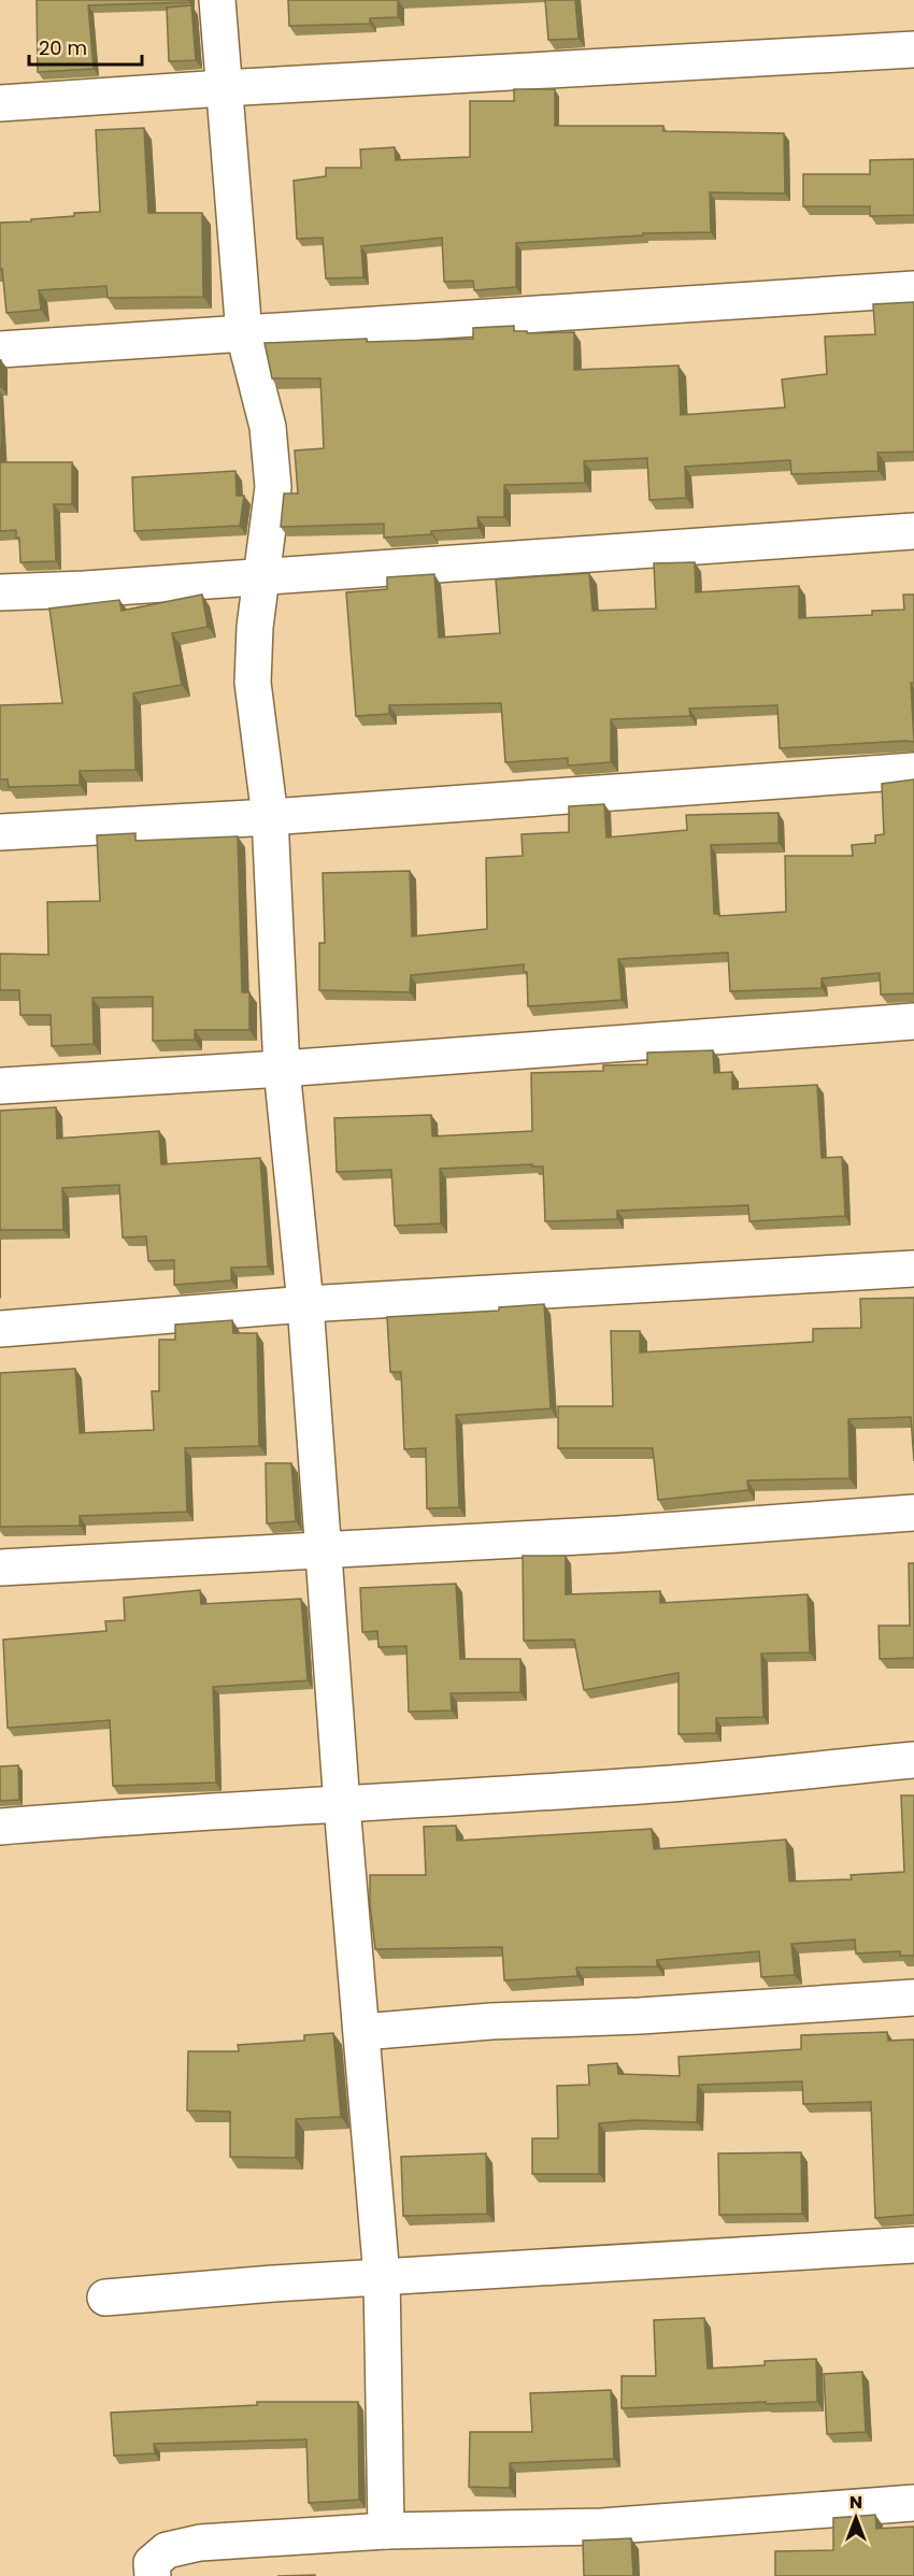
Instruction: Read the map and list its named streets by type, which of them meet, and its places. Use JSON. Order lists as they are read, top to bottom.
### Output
{
  "scale_bar": "20 m",
  "north": "top"
}
